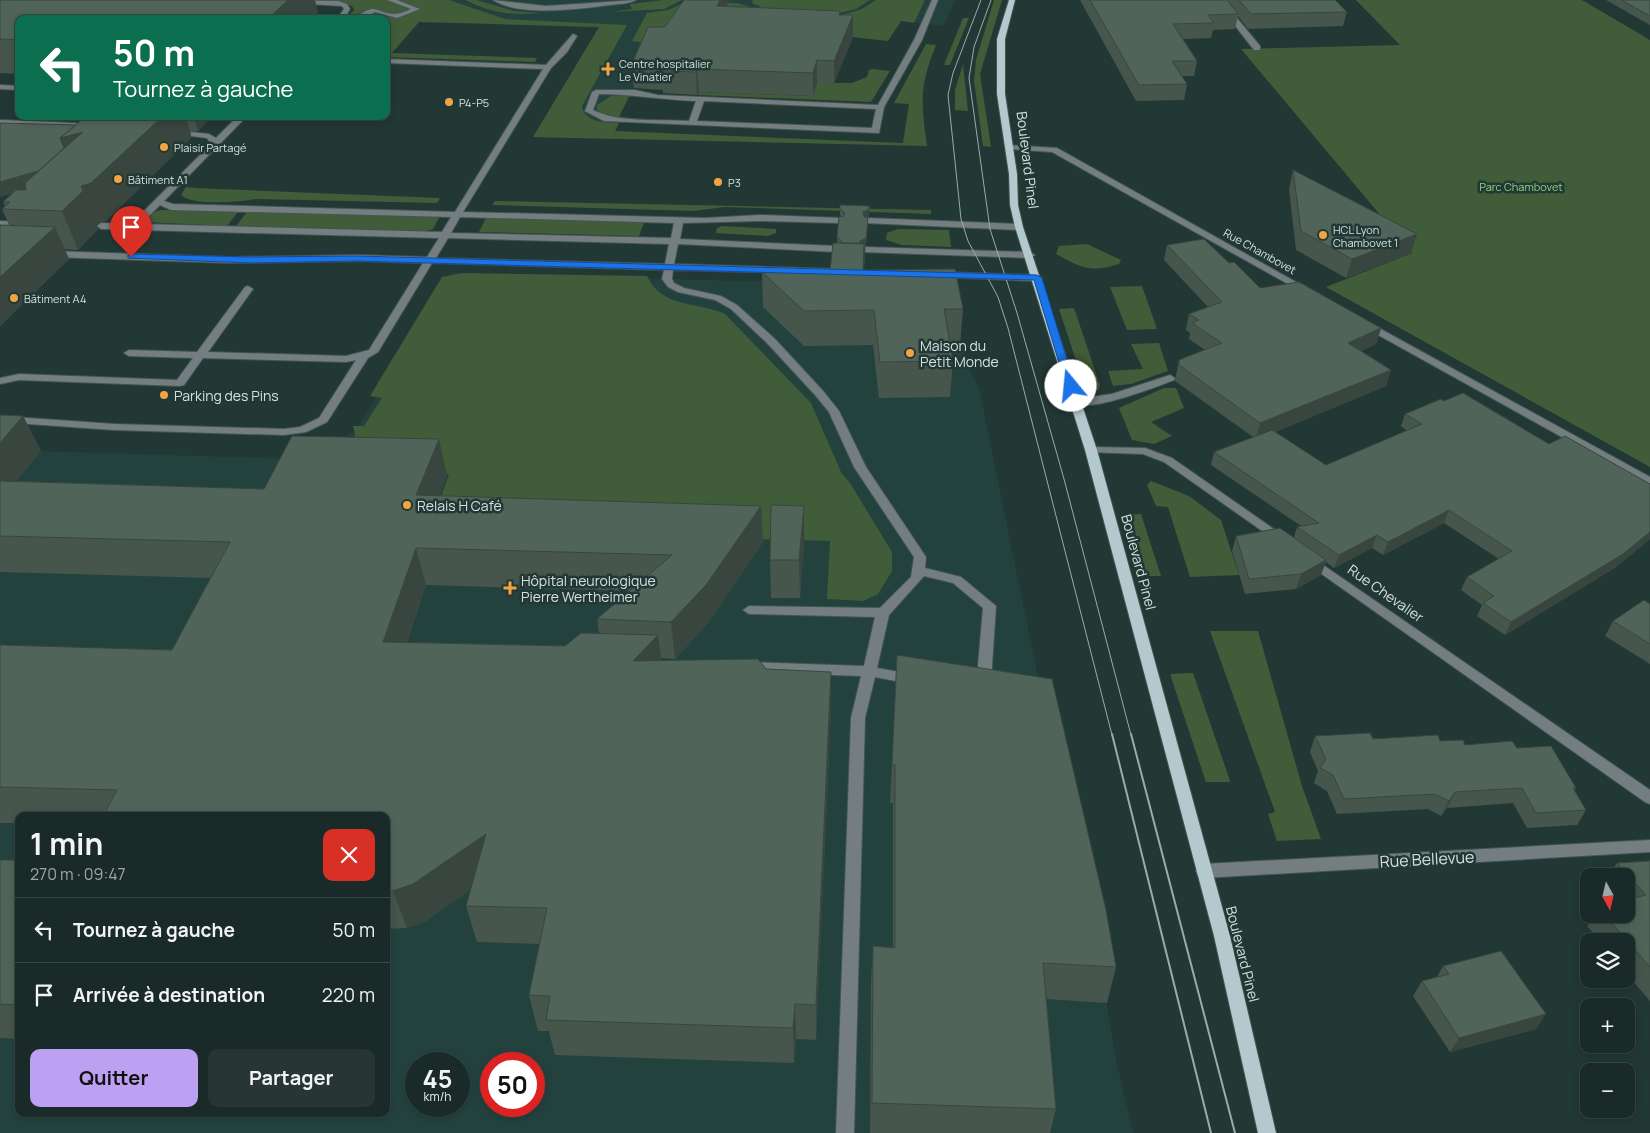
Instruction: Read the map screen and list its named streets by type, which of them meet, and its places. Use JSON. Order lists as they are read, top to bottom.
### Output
{
  "streets": {
    "main road": ["Boulevard Pinel"],
    "street": ["Rue Chambovet", "Rue Chevalier", "Rue Bellevue"]
  },
  "crossings": [
    ["Boulevard Pinel", "Rue Chambovet"],
    ["Boulevard Pinel", "Rue Chevalier"],
    ["Boulevard Pinel", "Rue Bellevue"]
  ],
  "parks": ["Parc Chambovet"],
  "places": {
    "health": ["Centre hospitalier Le Vinatier", "Hôpital neurologique Pierre Wertheimer"],
    "other": [
      "P4-P5",
      "Plaisir Partagé",
      "Bâtiment A1",
      "P3",
      "HCL Lyon Chambovet 1",
      "Bâtiment A4",
      "Maison du Petit Monde",
      "Parking des Pins",
      "Relais H Café"
    ]
  },
  "north": "bottom",
  "page": {
    "turn": ["50 m", "Tournez à gauche"],
    "heading": ["1 min", "270 m · 09:47"],
    "map_buttons": ["+", "−"],
    "list": [
      {
        "name": "Tournez à gauche",
        "value": "50 m"
      },
      {
        "name": "Arrivée à destination",
        "value": "220 m"
      }
    ],
    "buttons": ["Quitter", "Partager"],
    "speed": "45 km/h",
    "limit": "50"
  }
}
